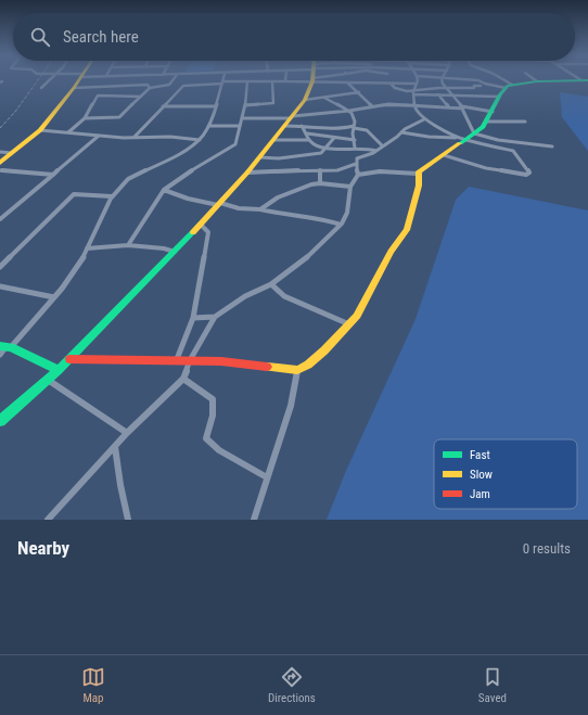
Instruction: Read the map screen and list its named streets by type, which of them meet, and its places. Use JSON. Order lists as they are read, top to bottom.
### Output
{
  "legend": ["Fast", "Slow", "Jam"],
  "page": {
    "search": "Search here",
    "heading": ["Nearby", "0 results"],
    "nav": ["Map", "Directions", "Saved"]
  }
}
